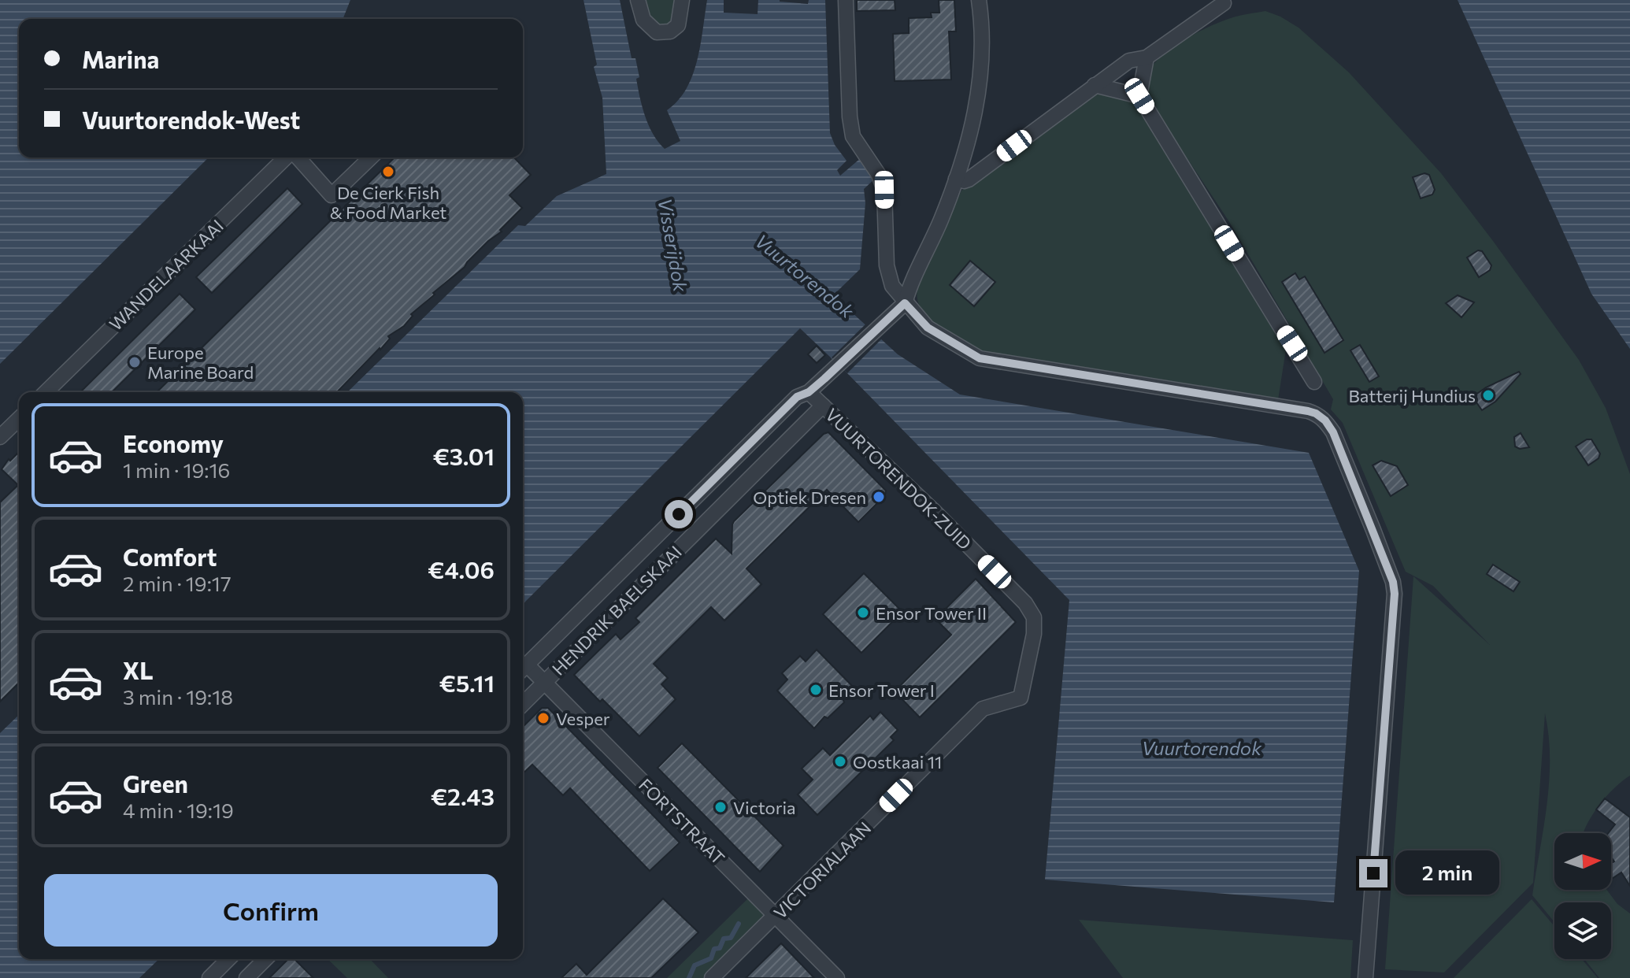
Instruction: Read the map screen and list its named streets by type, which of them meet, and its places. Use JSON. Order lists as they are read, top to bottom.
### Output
{
  "streets": {
    "street": [
      "WANDELAARKAAI",
      "VUURTORENDOK-ZUID",
      "HENDRIK BAELSKAAI",
      "FORTSTRAAT",
      "VICTORIALAAN"
    ]
  },
  "crossings": [
    ["VUURTORENDOK-ZUID", "HENDRIK BAELSKAAI"],
    ["VUURTORENDOK-ZUID", "VICTORIALAAN"],
    ["HENDRIK BAELSKAAI", "FORTSTRAAT"],
    ["FORTSTRAAT", "VICTORIALAAN"]
  ],
  "water": ["Visserijdok", "Vuurtorendok"],
  "places": [
    "De Cierk Fish & Food Market",
    "Europe Marine Board",
    "Batterij Hundius",
    "Optiek Dresen",
    "Ensor Tower II",
    "Ensor Tower I",
    "Vesper",
    "Oostkaai 11",
    "Victoria"
  ],
  "north": "right",
  "page": {
    "banner": ["Marina", "Vuurtorendok-West"],
    "list": [
      {
        "name": "Economy",
        "note": "1 min · 19:16",
        "value": "€3.01"
      },
      {
        "name": "Comfort",
        "note": "2 min · 19:17",
        "value": "€4.06"
      },
      {
        "name": "XL",
        "note": "3 min · 19:18",
        "value": "€5.11"
      },
      {
        "name": "Green",
        "note": "4 min · 19:19",
        "value": "€2.43"
      }
    ],
    "bubble": "2 min",
    "buttons": "Confirm"
  }
}
